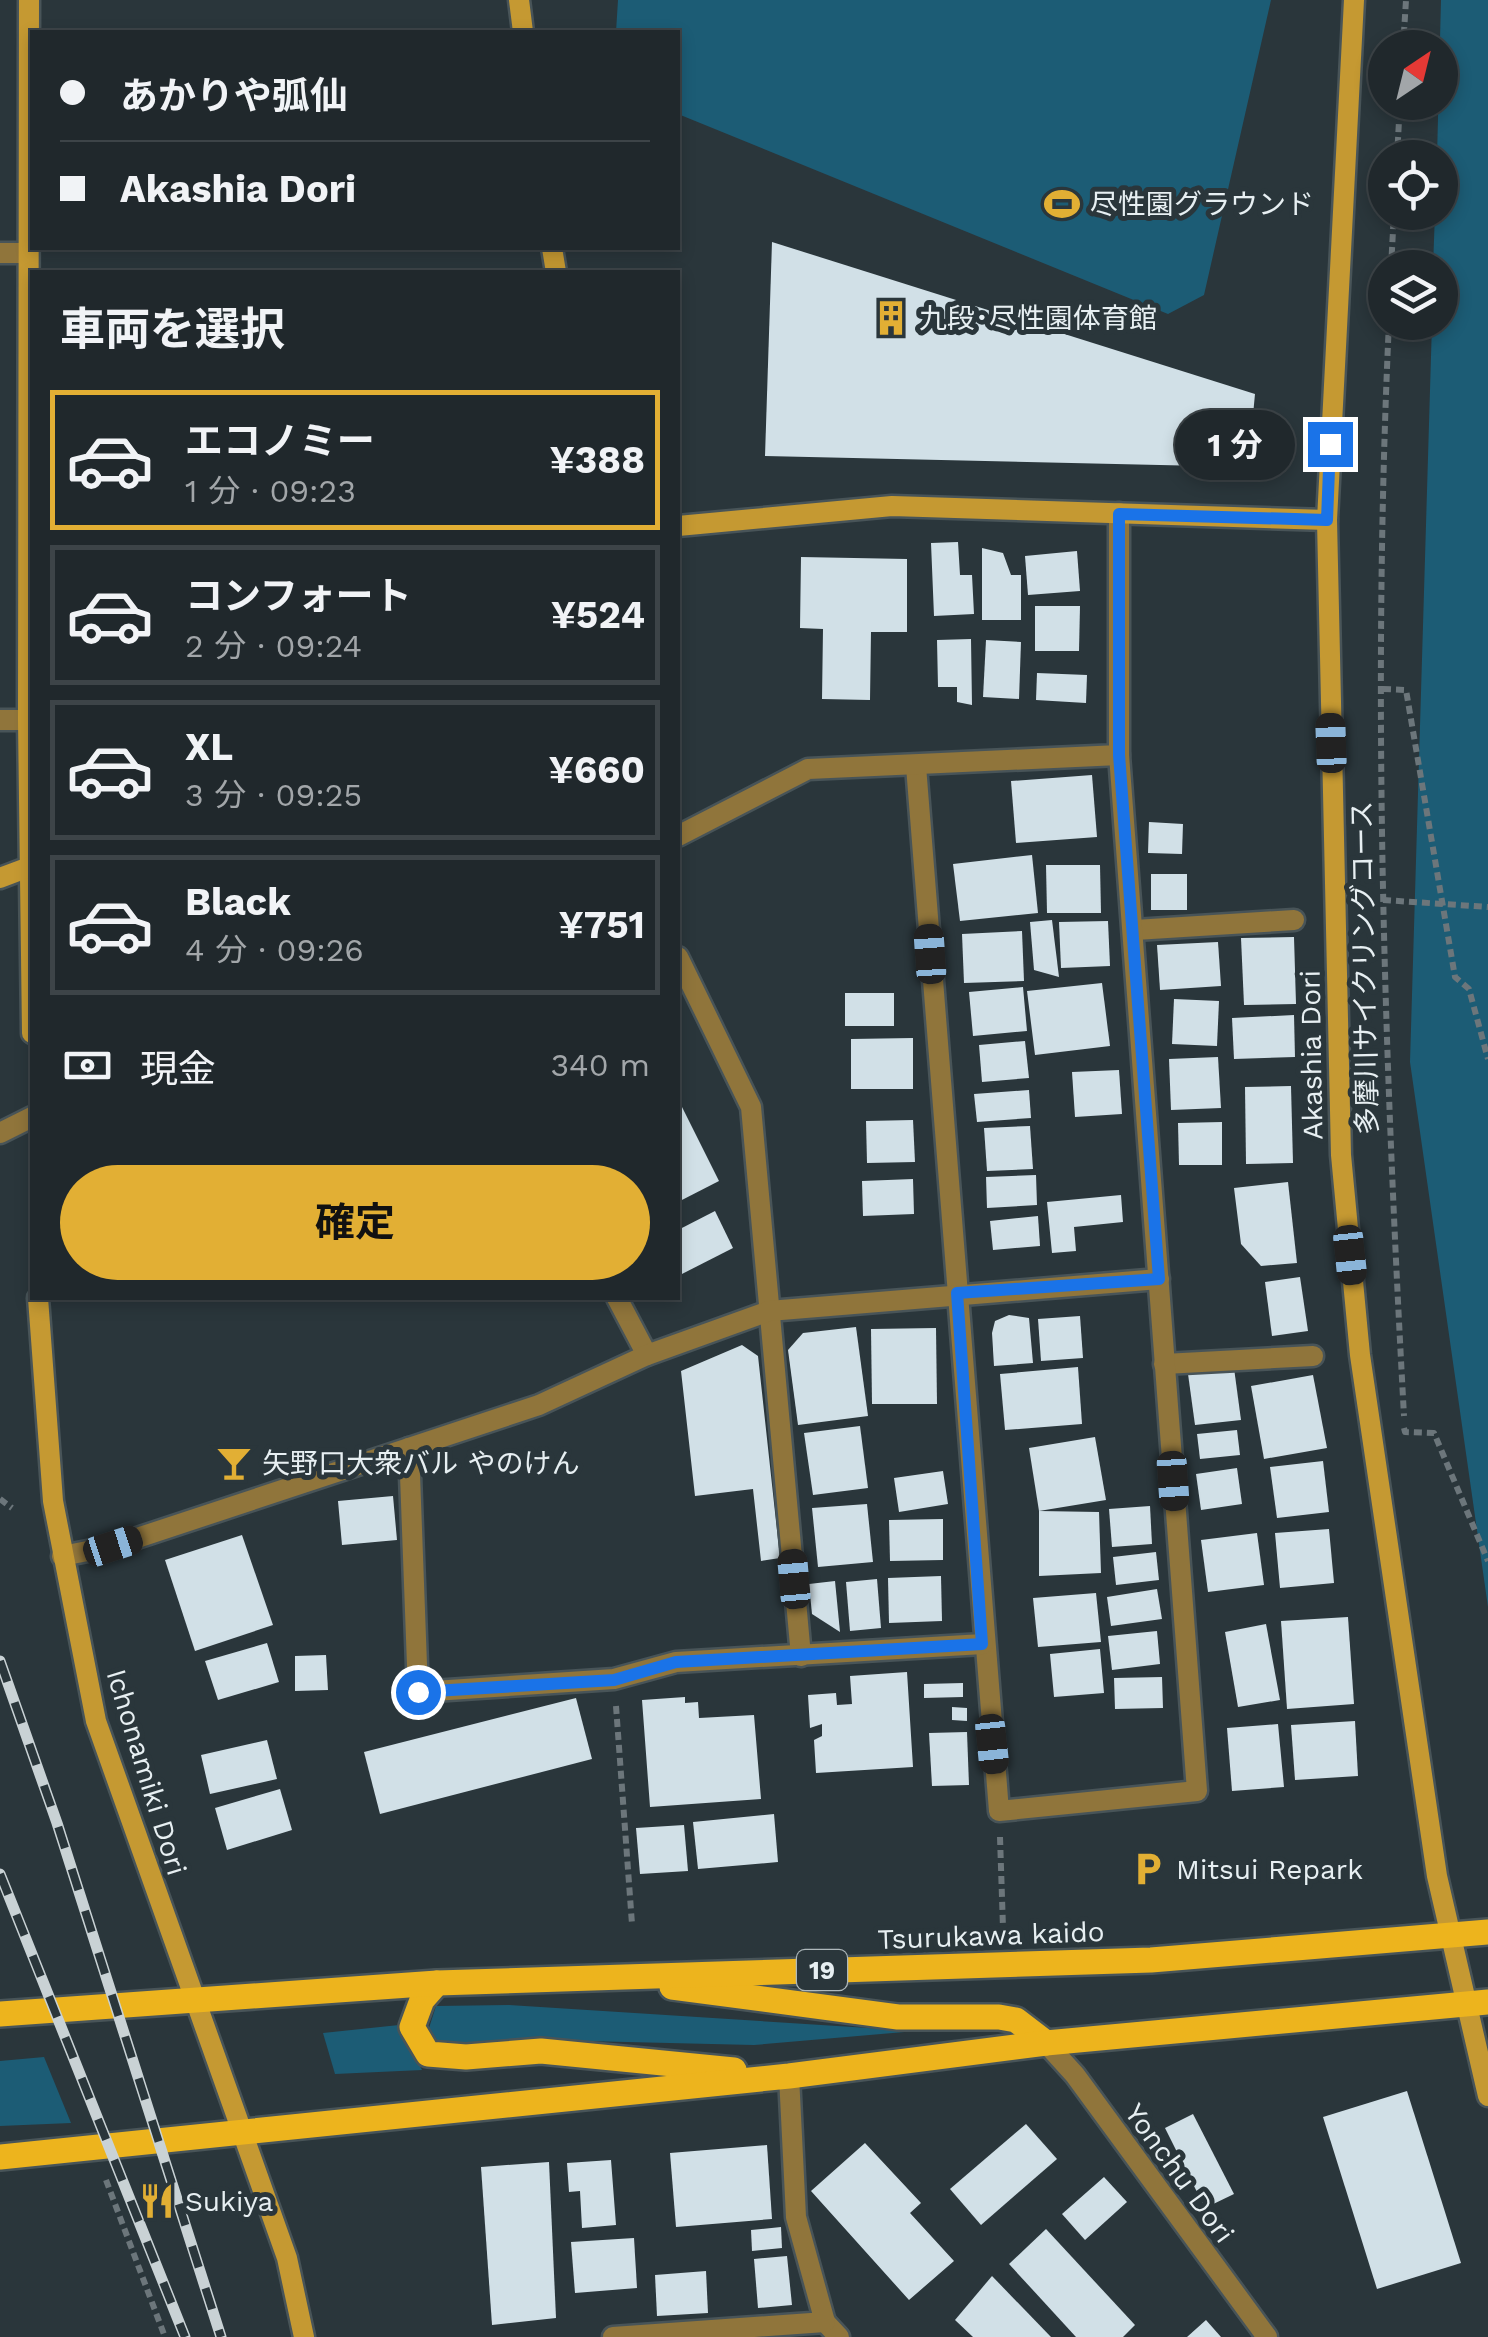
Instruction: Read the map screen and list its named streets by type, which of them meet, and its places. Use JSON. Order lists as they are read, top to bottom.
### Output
{
  "streets": {
    "main road": ["Tsurukawa kaido", "19"],
    "street": ["Akashia Dori", "Ichonamiki Dori", "Yonchu Dori"],
    "path": ["多摩川サイクリングコース"]
  },
  "crossings": [
    ["Akashia Dori", "Tsurukawa kaido"],
    ["Ichonamiki Dori", "Tsurukawa kaido"],
    ["Ichonamiki Dori", "19"],
    ["Tsurukawa kaido", "19"],
    ["19", "Yonchu Dori"]
  ],
  "places": {
    "sports": ["尽性園グラウンド"],
    "building": ["九段･尽性園体育館"],
    "bar": ["矢野口大衆バル やのけん"],
    "parking": ["Mitsui Repark"],
    "restaurant": ["Sukiya"]
  },
  "north": "top right",
  "page": {
    "banner": ["あかりや弧仙", "Akashia Dori"],
    "heading": "車両を選択",
    "list": [
      {
        "name": "エコノミー",
        "note": "1 分 · 09:23",
        "value": "¥388"
      },
      {
        "name": "コンフォート",
        "note": "2 分 · 09:24",
        "value": "¥524"
      },
      {
        "name": "XL",
        "note": "3 分 · 09:25",
        "value": "¥660"
      },
      {
        "name": "Black",
        "note": "4 分 · 09:26",
        "value": "¥751"
      }
    ],
    "bubble": "1 分",
    "pay": ["現金", "340 m"],
    "buttons": "確定"
  }
}
